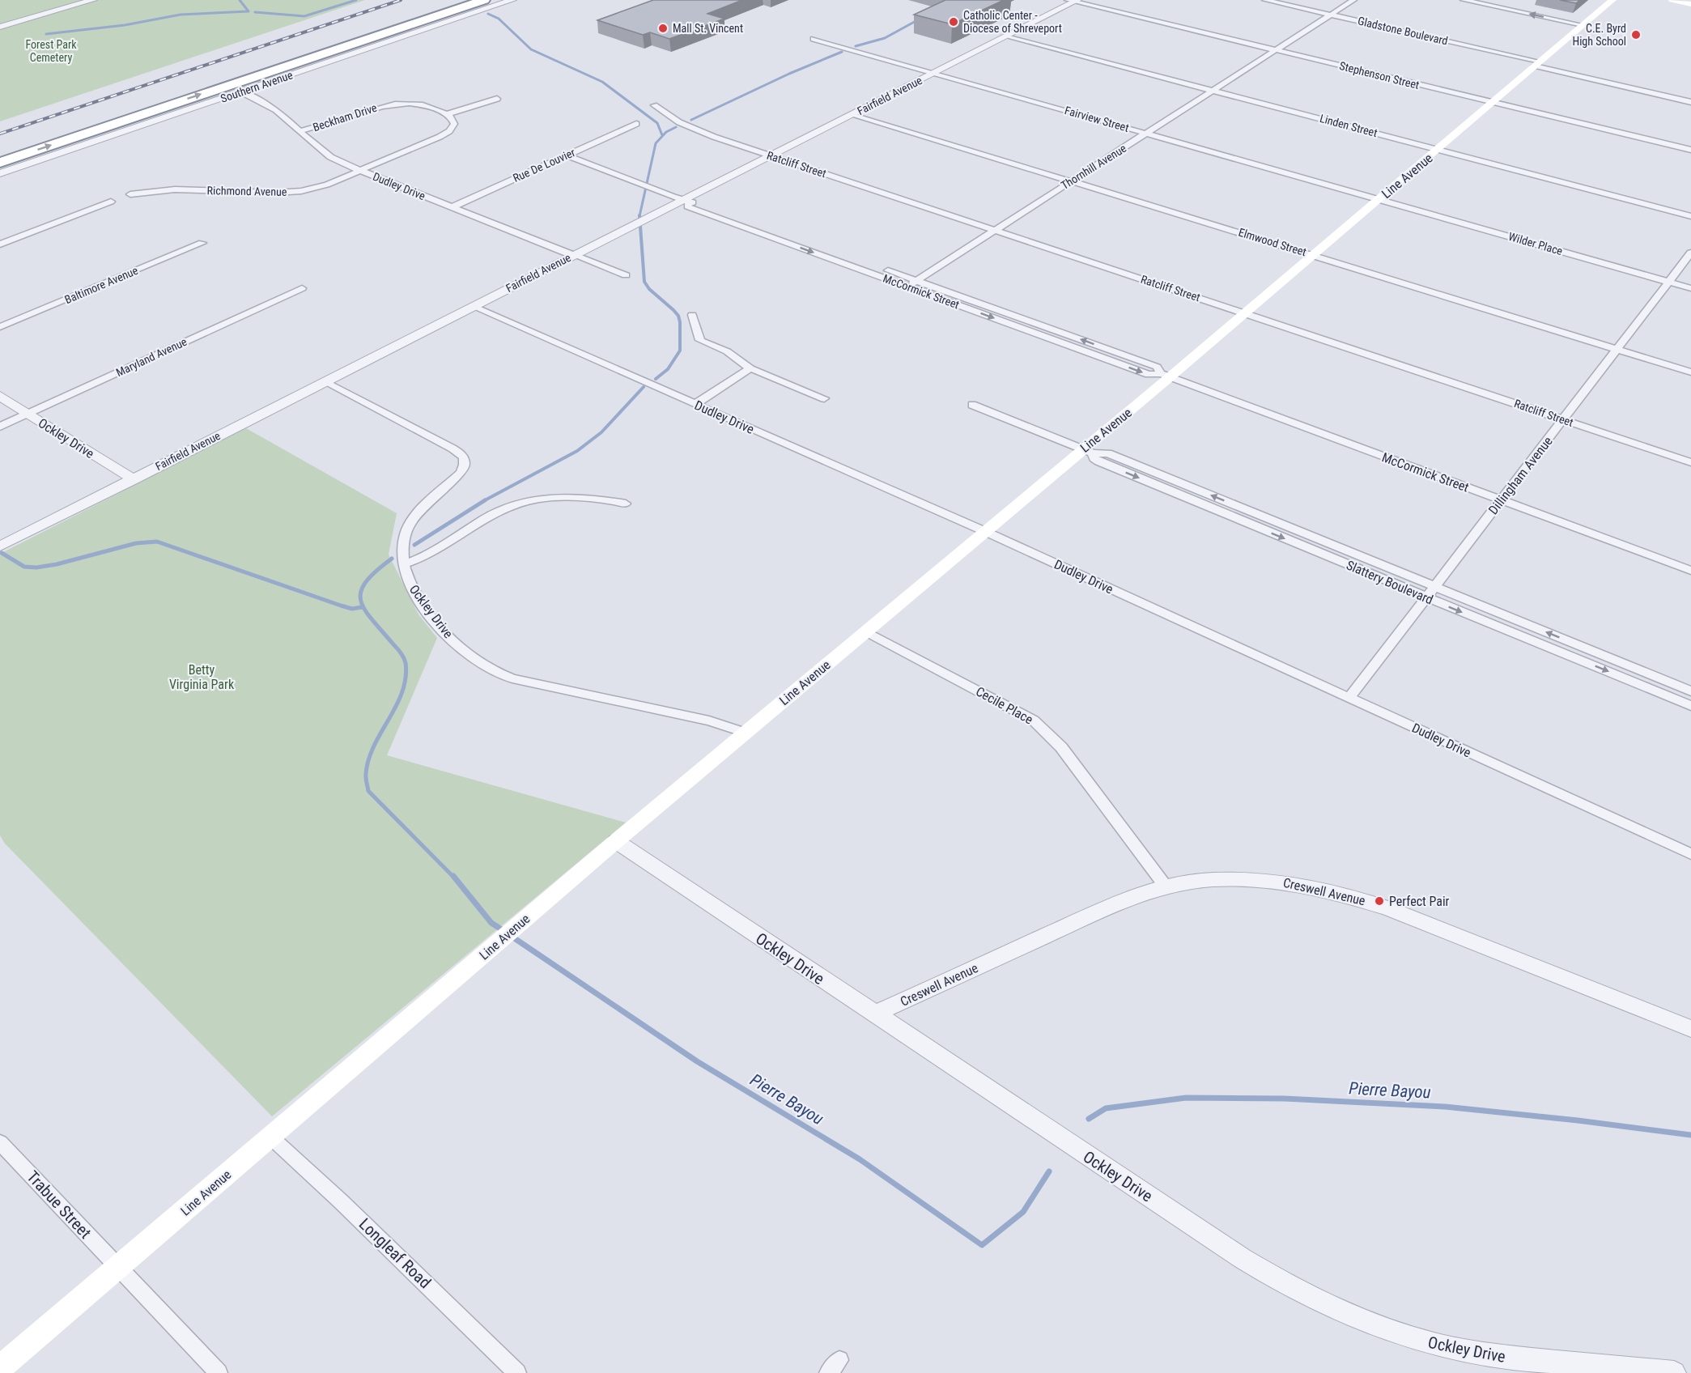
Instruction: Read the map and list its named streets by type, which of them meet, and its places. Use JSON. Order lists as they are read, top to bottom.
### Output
{
  "streets": {
    "main road": ["Line Avenue"],
    "street": [
      "Gladstone Boulevard",
      "Stephenson Street",
      "Southern Avenue",
      "Fairfield Avenue",
      "Beckham Drive",
      "Fairview Street",
      "Linden Street",
      "Ratcliff Street",
      "Rue De Louvier",
      "Thornhill Avenue",
      "Dudley Drive",
      "Richmond Avenue",
      "Elmwood Street",
      "Wilder Place",
      "Baltimore Avenue",
      "McCormick Street",
      "Maryland Avenue",
      "Ockley Drive",
      "Dillingham Avenue",
      "Slattery Boulevard",
      "Cecile Place",
      "Creswell Avenue",
      "Trabue Street",
      "Longleaf Road"
    ]
  },
  "crossings": [
    ["Gladstone Boulevard", "Thornhill Avenue"],
    ["Gladstone Boulevard", "Line Avenue"],
    ["Stephenson Street", "Fairfield Avenue"],
    ["Stephenson Street", "Thornhill Avenue"],
    ["Stephenson Street", "Line Avenue"],
    ["Southern Avenue", "Dudley Drive"],
    ["Fairfield Avenue", "Fairview Street"],
    ["Fairfield Avenue", "Linden Street"],
    ["Fairfield Avenue", "Ratcliff Street"],
    ["Fairfield Avenue", "Dudley Drive"],
    ["Fairfield Avenue", "Elmwood Street"],
    ["Fairfield Avenue", "McCormick Street"],
    ["Fairfield Avenue", "Ockley Drive"],
    ["Beckham Drive", "Dudley Drive"],
    ["Fairview Street", "Thornhill Avenue"],
    ["Fairview Street", "Line Avenue"],
    ["Fairview Street", "Wilder Place"],
    ["Linden Street", "Thornhill Avenue"],
    ["Linden Street", "Line Avenue"],
    ["Ratcliff Street", "Thornhill Avenue"],
    ["Ratcliff Street", "Line Avenue"],
    ["Ratcliff Street", "Dillingham Avenue"],
    ["Rue De Louvier", "Dudley Drive"],
    ["Thornhill Avenue", "Elmwood Street"],
    ["Thornhill Avenue", "McCormick Street"],
    ["Line Avenue", "Dudley Drive"],
    ["Line Avenue", "Elmwood Street"],
    ["Line Avenue", "Wilder Place"],
    ["Line Avenue", "McCormick Street"],
    ["Line Avenue", "Ockley Drive"],
    ["Line Avenue", "Slattery Boulevard"],
    ["Line Avenue", "Cecile Place"],
    ["Line Avenue", "Trabue Street"],
    ["Line Avenue", "Longleaf Road"],
    ["Dudley Drive", "Richmond Avenue"],
    ["Dudley Drive", "Dillingham Avenue"],
    ["Elmwood Street", "Dillingham Avenue"],
    ["Wilder Place", "Dillingham Avenue"],
    ["McCormick Street", "Dillingham Avenue"],
    ["Maryland Avenue", "Ockley Drive"],
    ["Ockley Drive", "Creswell Avenue"],
    ["Dillingham Avenue", "Slattery Boulevard"],
    ["Cecile Place", "Creswell Avenue"]
  ],
  "water": ["Pierre Bayou"],
  "parks": ["Forest Park Cemetery", "Betty Virginia Park"],
  "places": [
    "Catholic Center - Diocese of Shreveport",
    "Mall St. Vincent",
    "C.E. Byrd High School",
    "Perfect Pair"
  ]
}
